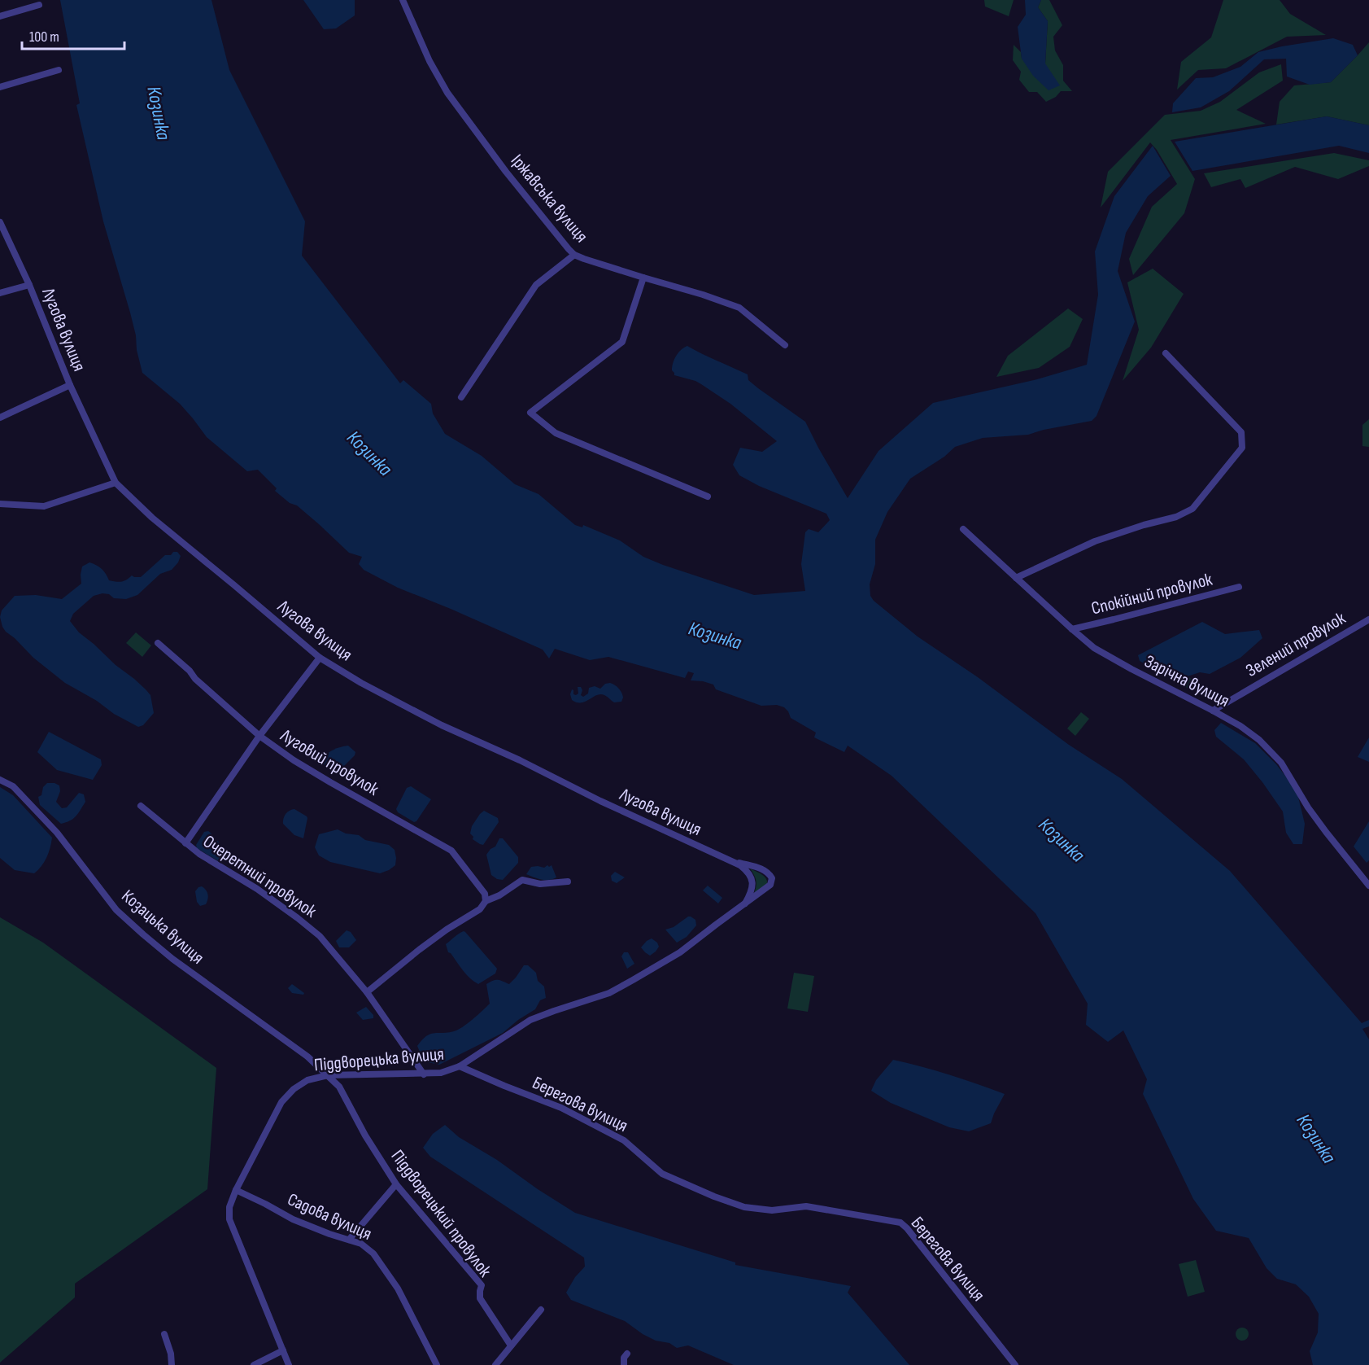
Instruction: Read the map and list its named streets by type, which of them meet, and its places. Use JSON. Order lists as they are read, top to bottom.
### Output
{
  "streets": {
    "street": [
      "Іржавська вулиця",
      "Лугова вулиця",
      "Спокійний провулок",
      "Зелений провулок",
      "Зарічна вулиця",
      "Луговий провулок",
      "Очеретний провулок",
      "Козацька вулиця",
      "Піддворецька вулиця",
      "Берегова вулиця",
      "Піддворецький провулок",
      "Садова вулиця"
    ]
  },
  "crossings": [
    ["Лугова вулиця", "Піддворецька вулиця"],
    ["Спокійний провулок", "Зарічна вулиця"],
    ["Зелений провулок", "Зарічна вулиця"],
    ["Очеретний провулок", "Піддворецька вулиця"],
    ["Козацька вулиця", "Піддворецька вулиця"],
    ["Козацька вулиця", "Піддворецький провулок"],
    ["Піддворецька вулиця", "Берегова вулиця"],
    ["Піддворецька вулиця", "Піддворецький провулок"],
    ["Піддворецька вулиця", "Садова вулиця"]
  ],
  "water": ["Козинка"],
  "scale_bar": "100 m"
}
